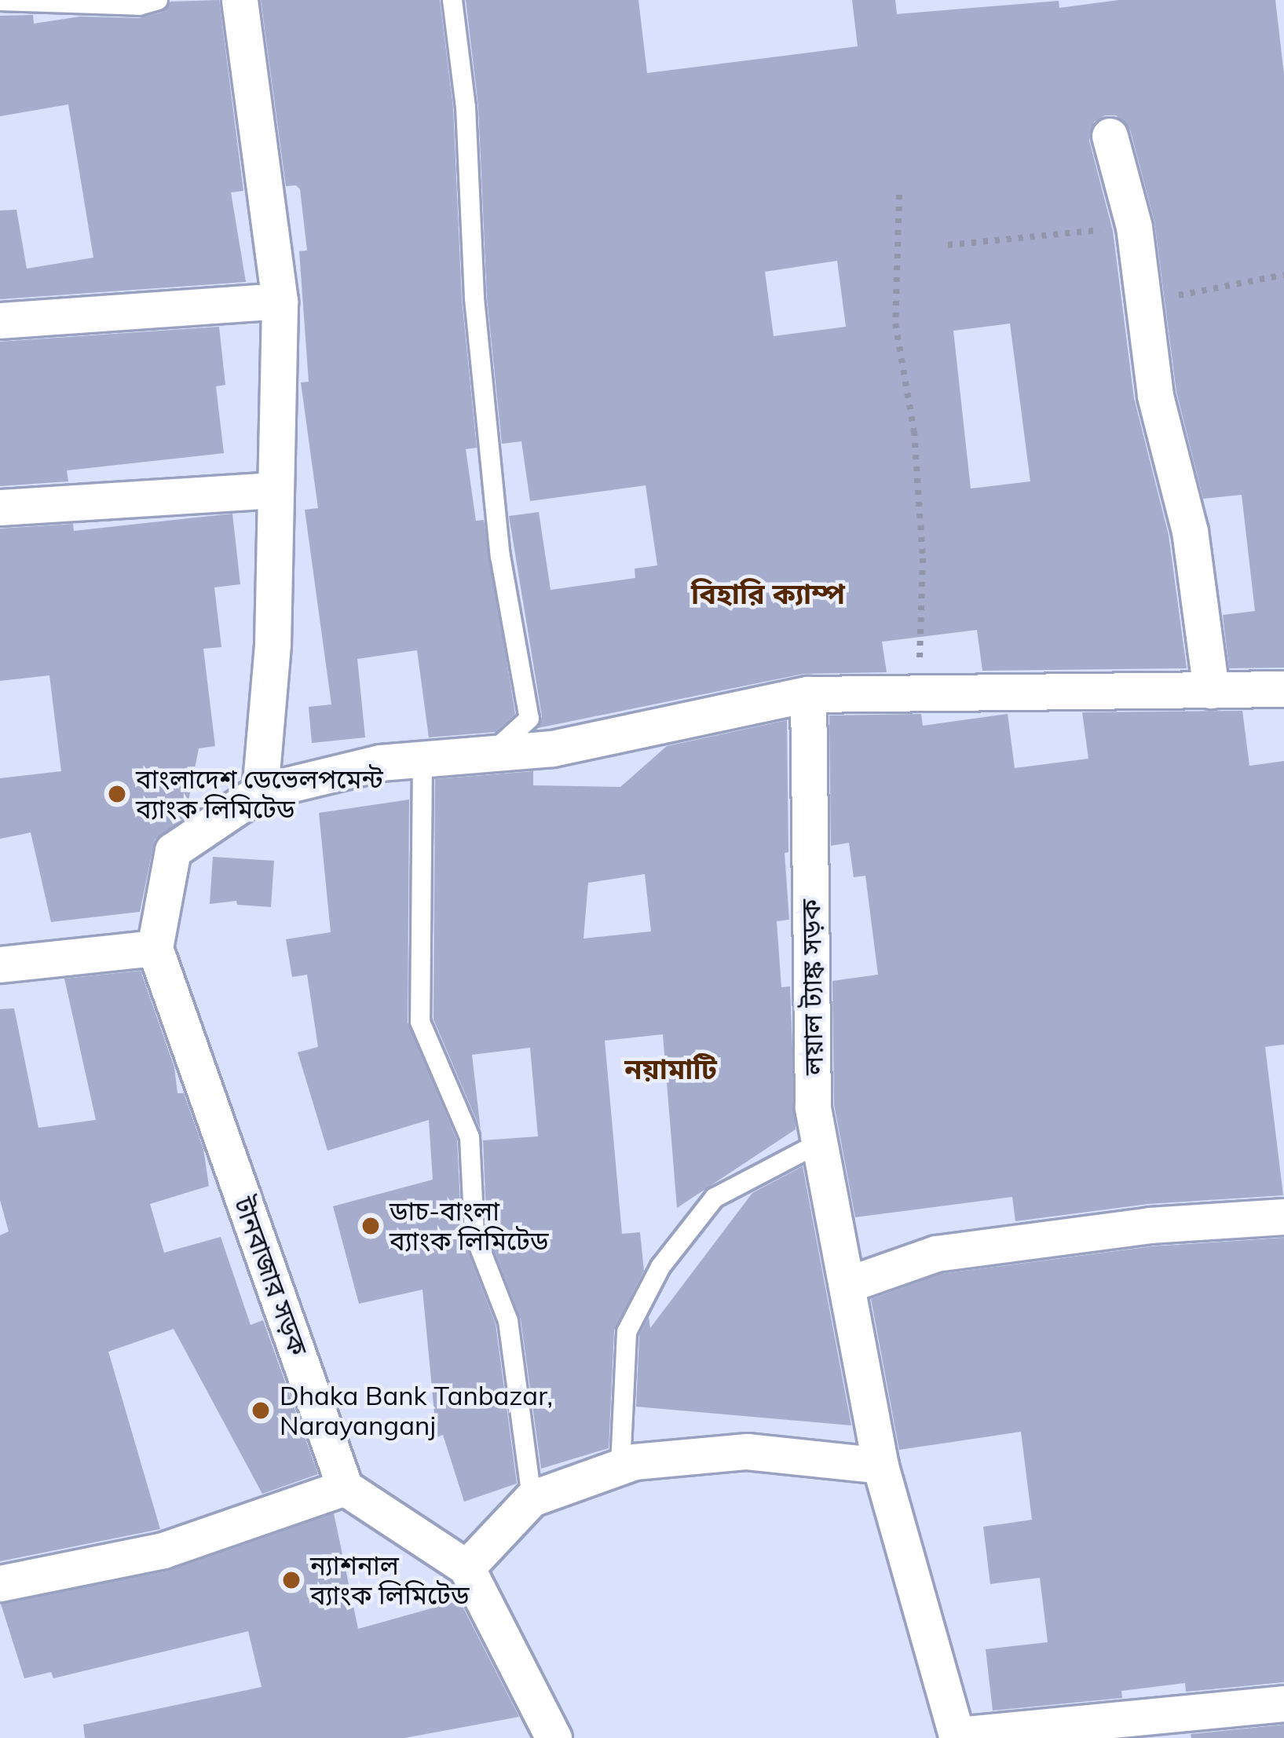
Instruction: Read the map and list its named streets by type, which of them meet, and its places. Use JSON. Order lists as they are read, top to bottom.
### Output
{
  "streets": {
    "street": ["লয়াল ট্যাঙ্ক সড়ক", "টানবাজার সড়ক"]
  },
  "districts": ["বিহারি ক্যাম্প", "নয়ামাটি"],
  "places": [
    "বাংলাদেশ ডেভেলপমেন্ট ব্যাংক লিমিটেড",
    "ডাচ-বাংলা ব্যাংক লিমিটেড",
    "Dhaka Bank Tanbazar, Narayanganj",
    "ন্যাশনাল ব্যাংক লিমিটেড"
  ]
}
